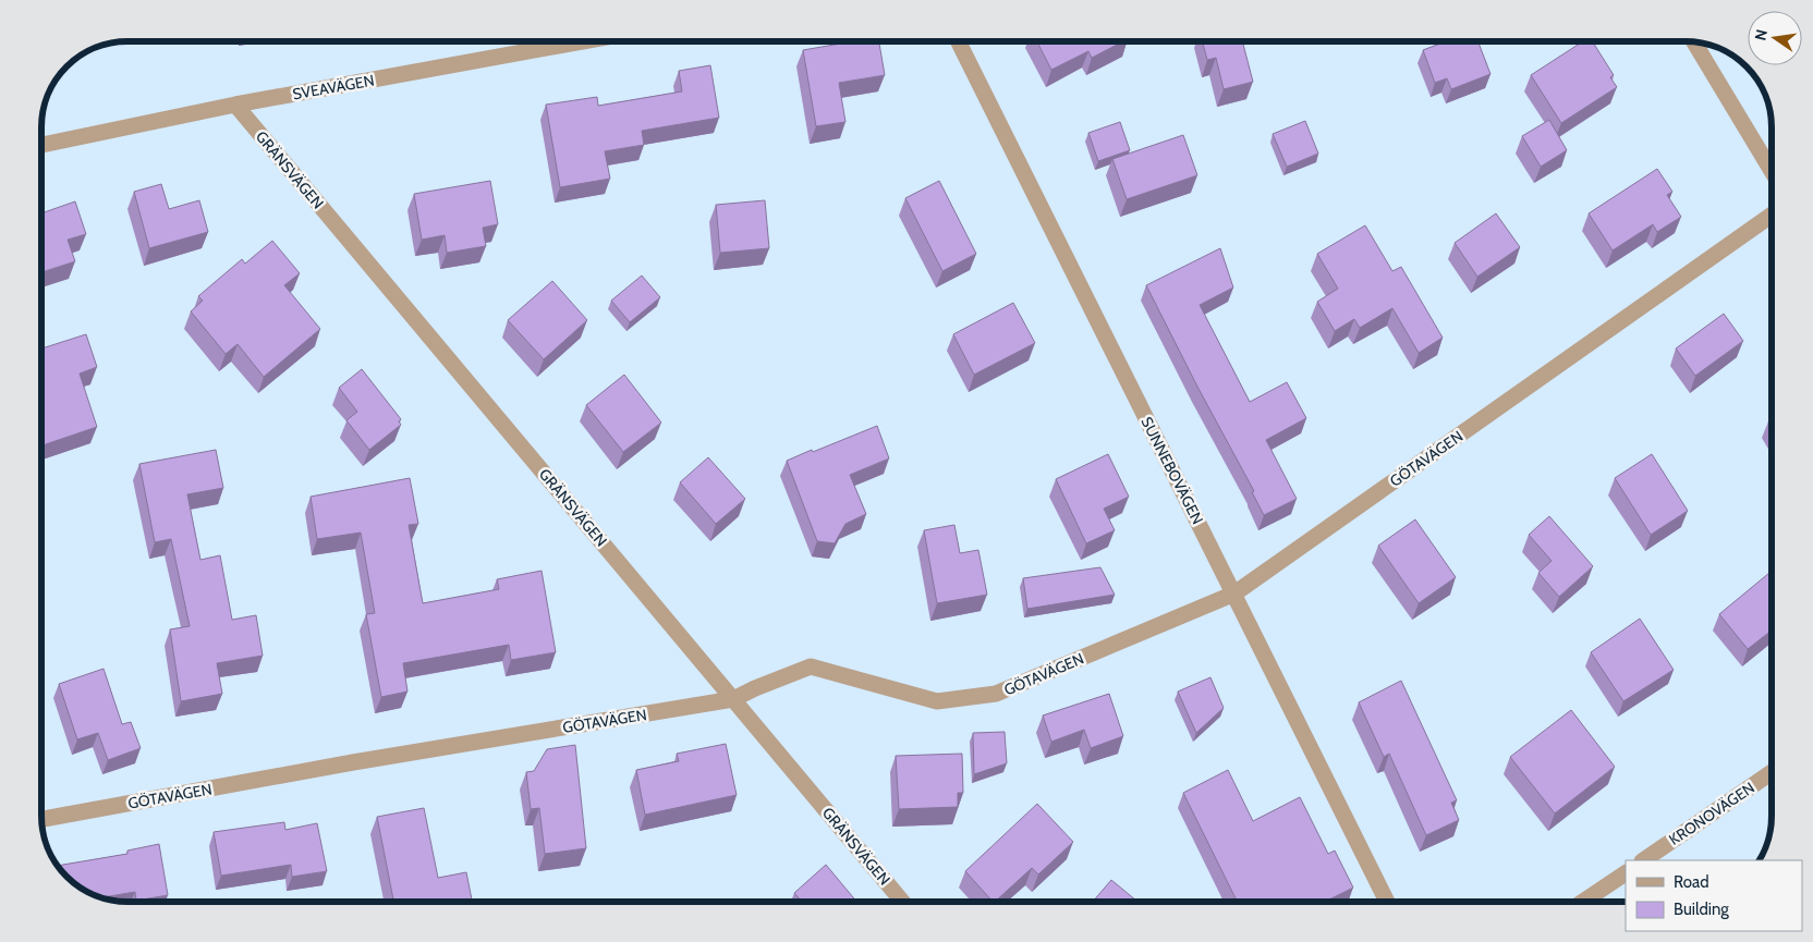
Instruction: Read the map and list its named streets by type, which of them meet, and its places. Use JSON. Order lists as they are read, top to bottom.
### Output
{
  "streets": {
    "street": [
      "SVEAVÄGEN",
      "GRÄNSVÄGEN",
      "GÖTAVÄGEN",
      "SUNNEBOVÄGEN",
      "KRONOVÄGEN"
    ]
  },
  "crossings": [
    ["SVEAVÄGEN", "GRÄNSVÄGEN"],
    ["GRÄNSVÄGEN", "GÖTAVÄGEN"],
    ["GÖTAVÄGEN", "SUNNEBOVÄGEN"]
  ],
  "legend": ["Road", "Building"],
  "north": "left"
}
